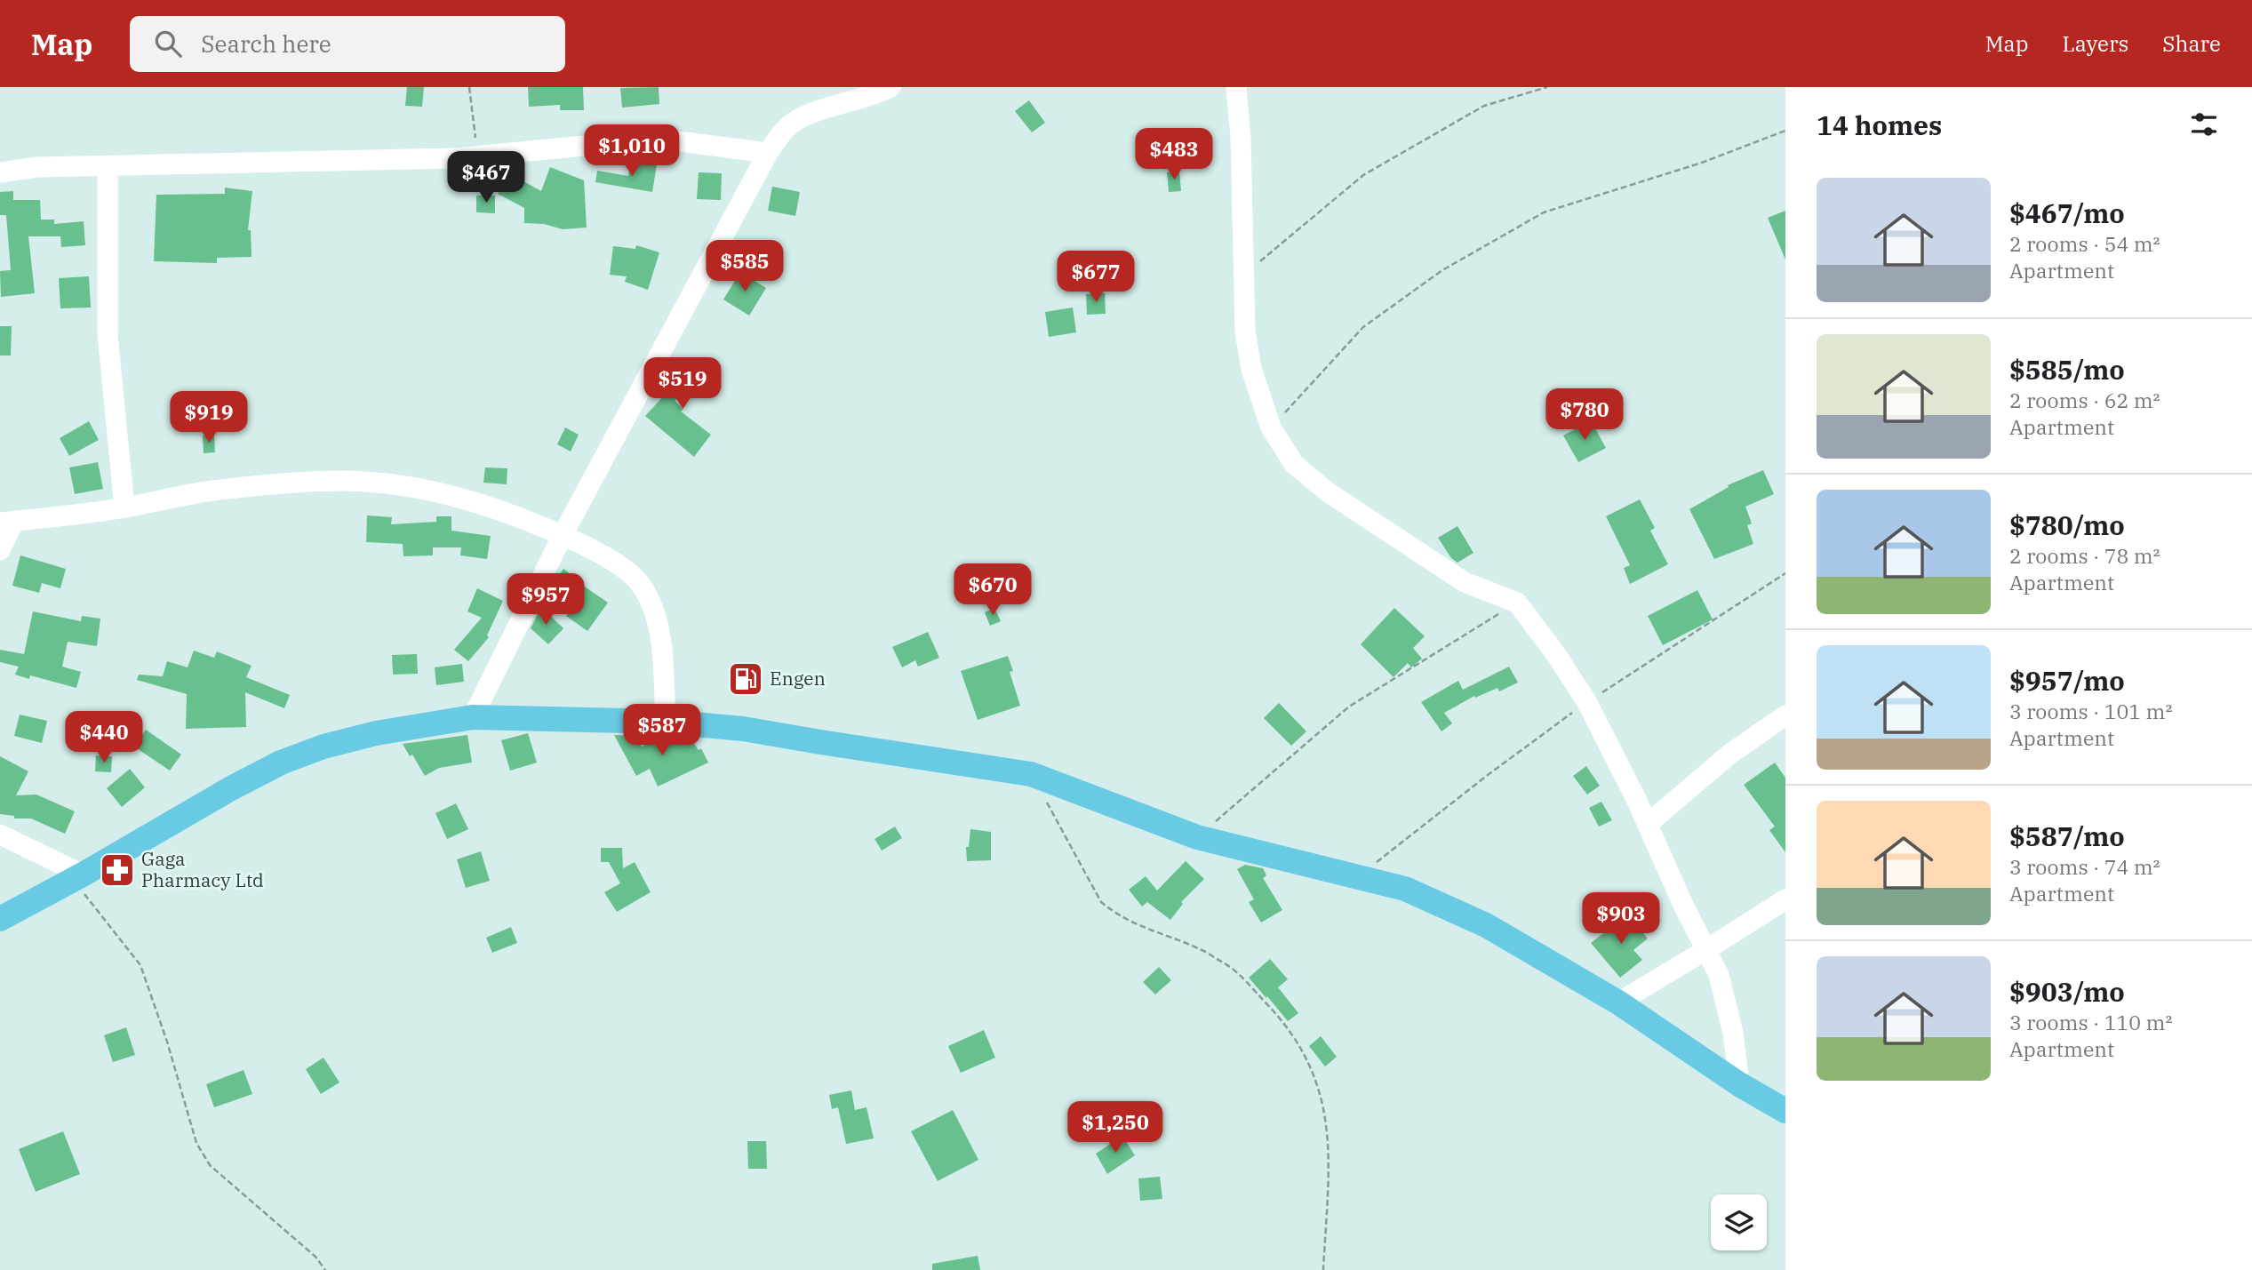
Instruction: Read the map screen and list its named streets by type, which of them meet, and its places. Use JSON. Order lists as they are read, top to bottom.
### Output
{
  "places": {
    "fuel station": ["Engen"],
    "pharmacy": ["Gaga Pharmacy Ltd"]
  },
  "page": {
    "header": "Map",
    "search": "Search here",
    "nav": ["Map", "Layers", "Share"],
    "heading": "14 homes",
    "price": [
      "$1,010",
      "$483",
      "$467",
      "$585",
      "$677",
      "$519",
      "$780",
      "$919",
      "$670",
      "$957",
      "$587",
      "$440",
      "$903",
      "$1,250"
    ],
    "list": [
      {
        "name": "$467/mo",
        "note": "2 rooms · 54 m² · Apartment"
      },
      {
        "name": "$585/mo",
        "note": "2 rooms · 62 m² · Apartment"
      },
      {
        "name": "$780/mo",
        "note": "2 rooms · 78 m² · Apartment"
      },
      {
        "name": "$957/mo",
        "note": "3 rooms · 101 m² · Apartment"
      },
      {
        "name": "$587/mo",
        "note": "3 rooms · 74 m² · Apartment"
      },
      {
        "name": "$903/mo",
        "note": "3 rooms · 110 m² · Apartment"
      }
    ]
  }
}
